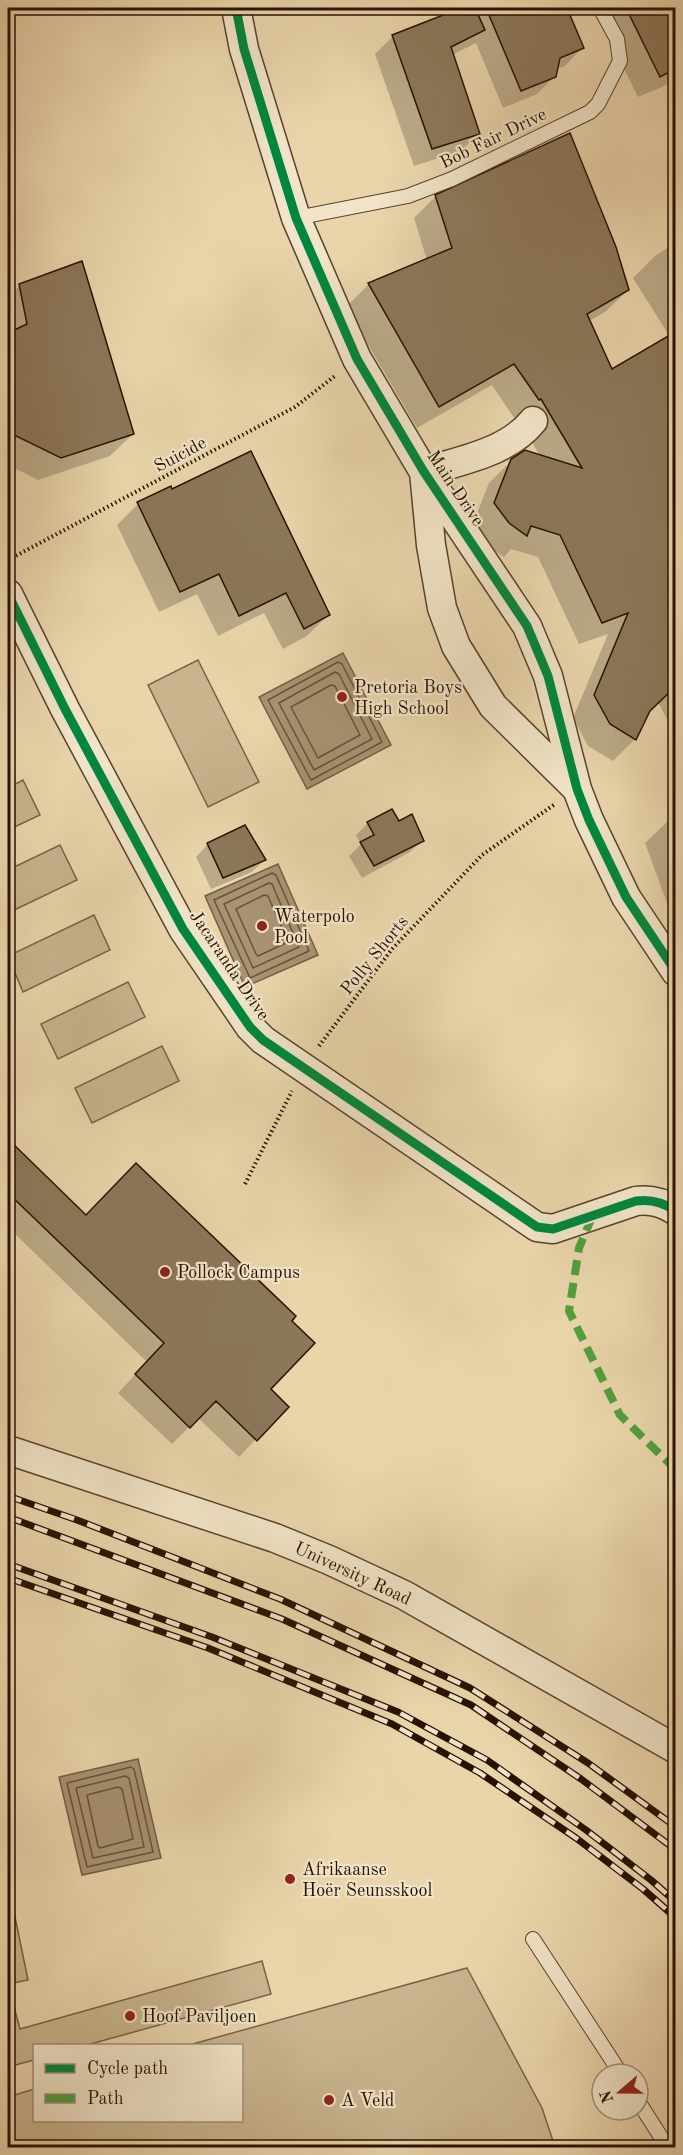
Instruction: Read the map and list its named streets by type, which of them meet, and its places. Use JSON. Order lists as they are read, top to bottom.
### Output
{
  "streets": {
    "street": ["Main Drive", "Jacaranda Drive", "University Road"],
    "lane": ["Bob Fair Drive"],
    "path": ["Suicide", "Polly Shorts"]
  },
  "crossings": [
    ["Bob Fair Drive", "Main Drive"],
    ["Suicide", "Main Drive"],
    ["Main Drive", "Polly Shorts"],
    ["Polly Shorts", "Jacaranda Drive"]
  ],
  "places": [
    "Pretoria Boys High School",
    "Waterpolo Pool",
    "Pollock Campus",
    "Afrikaanse Hoër Seunsskool",
    "Hoof Paviljoen",
    "A Veld"
  ],
  "legend": ["Cycle path", "Path"],
  "north": "left"
}
